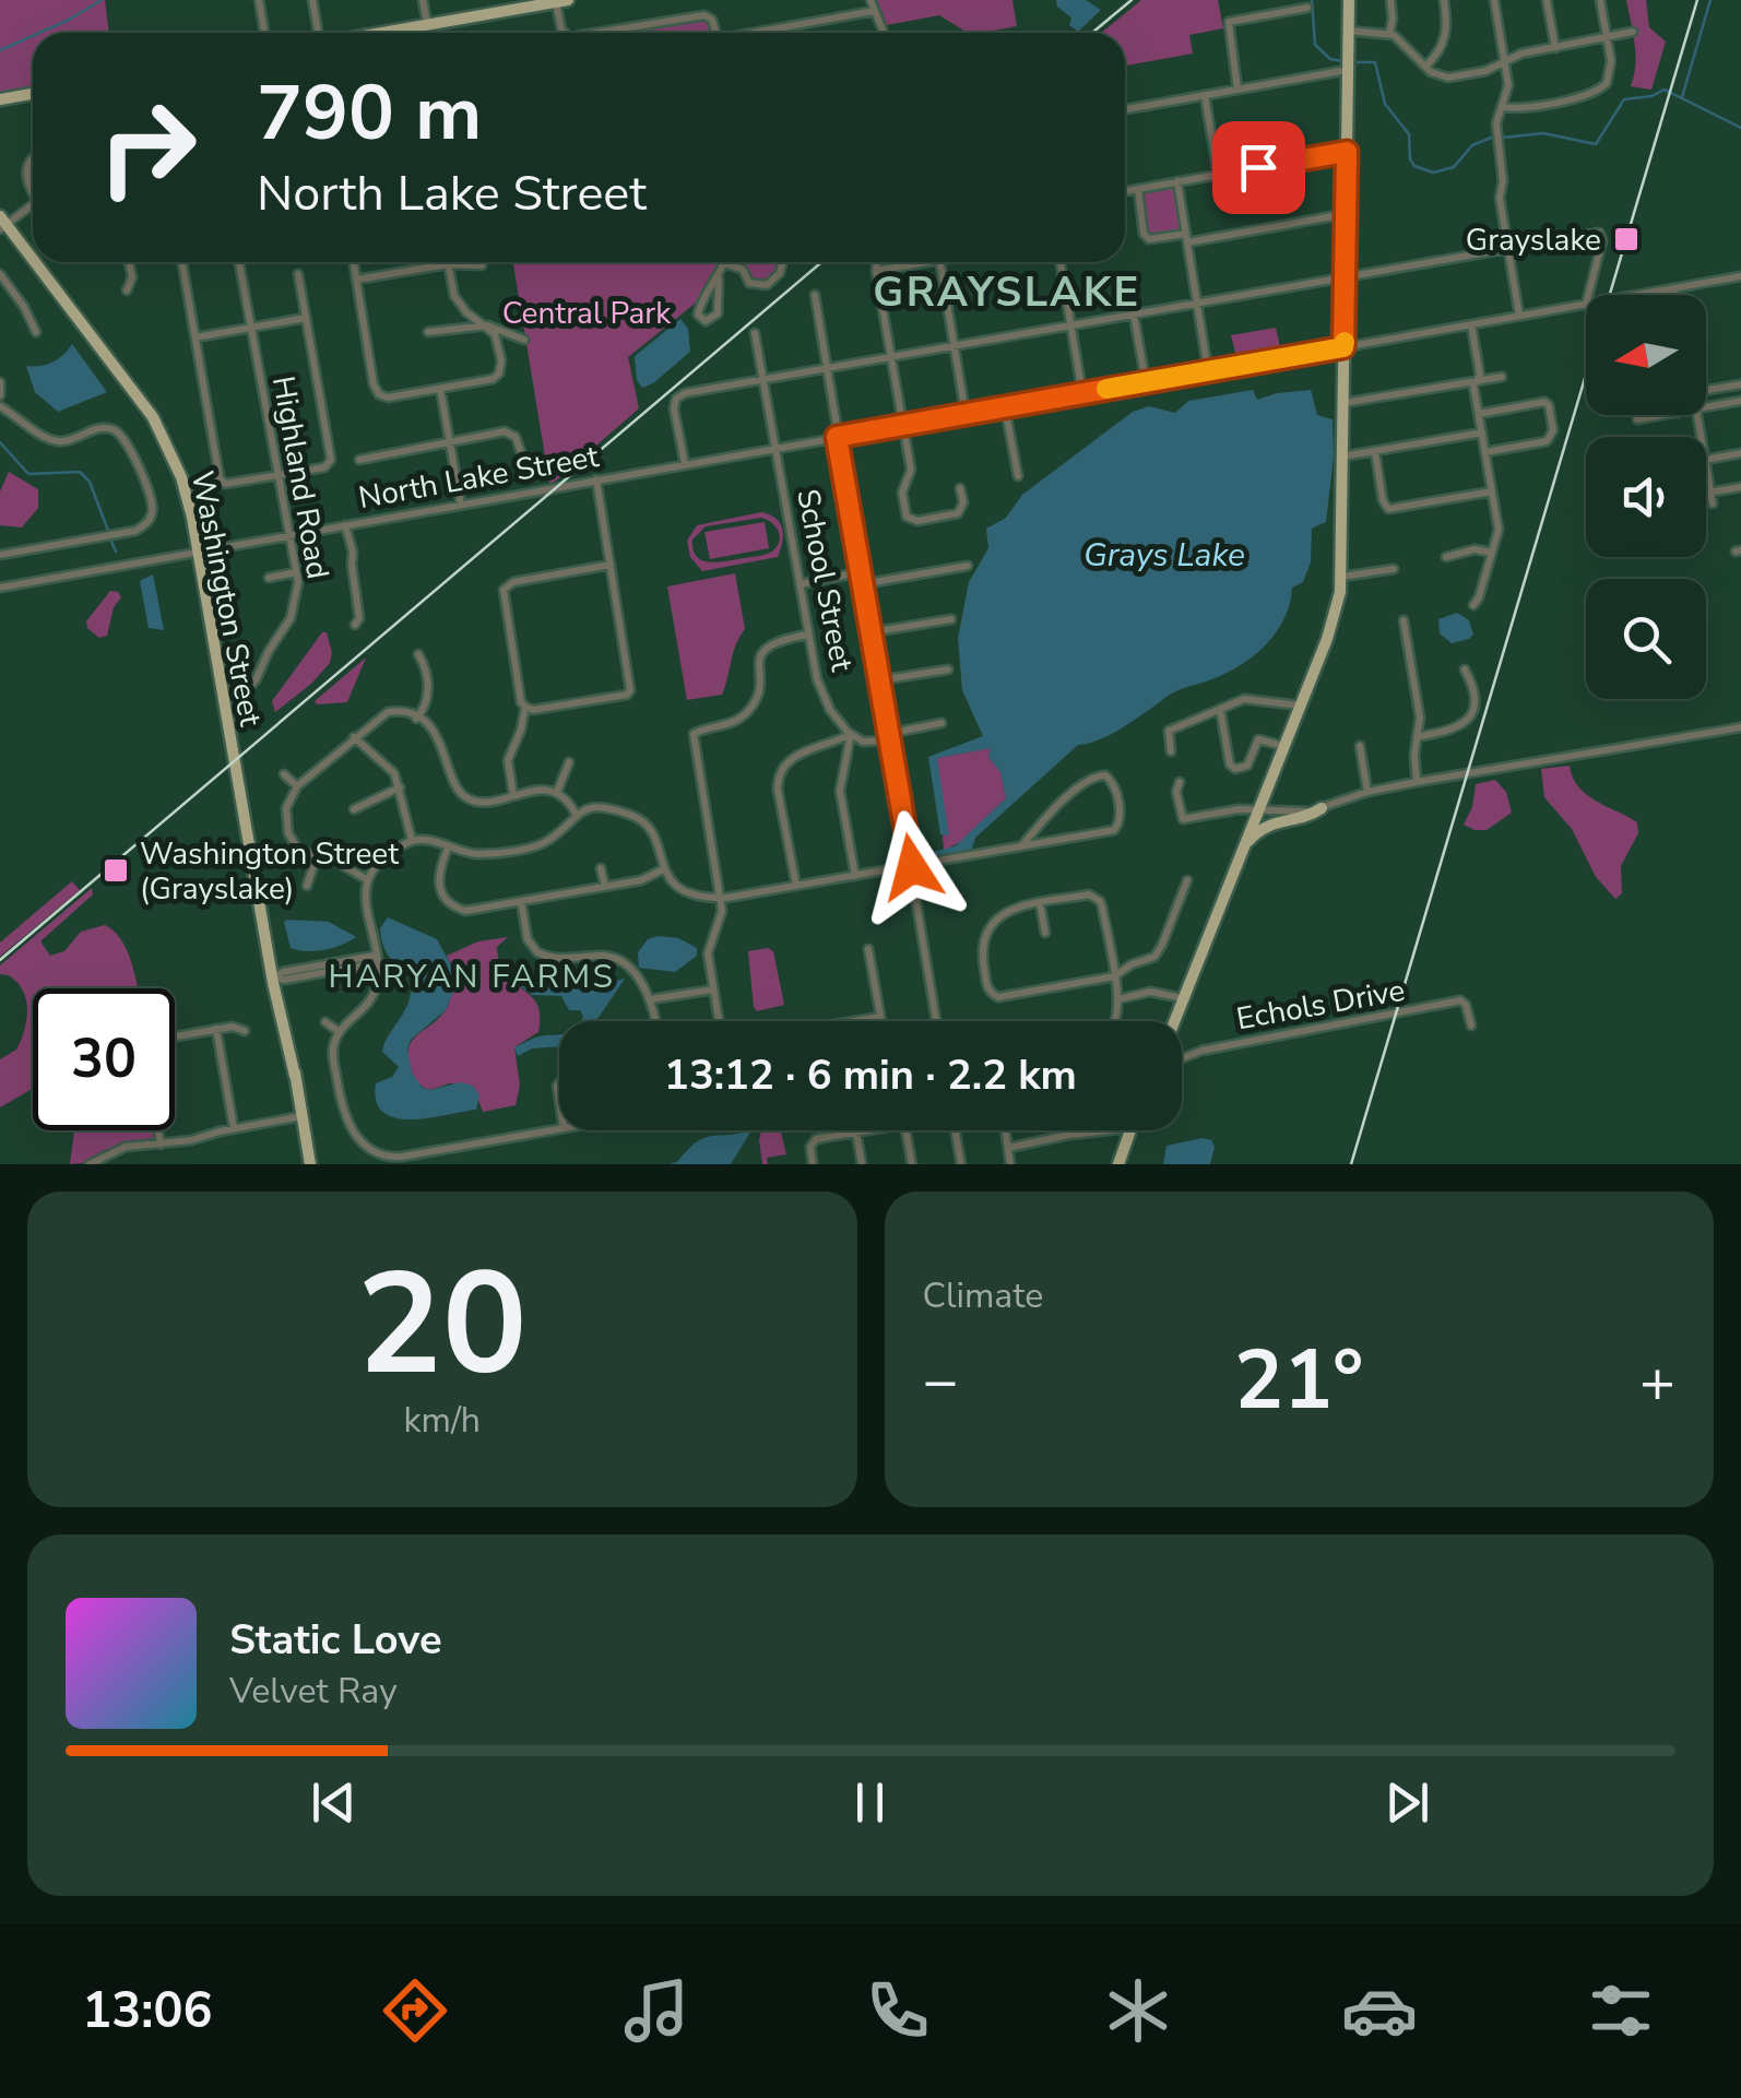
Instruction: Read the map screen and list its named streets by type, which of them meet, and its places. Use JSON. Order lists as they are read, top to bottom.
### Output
{
  "streets": {
    "main road": ["Washington Street"],
    "street": [
      "North Lake Street",
      "Highland Road",
      "School Street",
      "Echols Drive"
    ]
  },
  "crossings": [
    ["North Lake Street", "Highland Road"],
    ["North Lake Street", "School Street"],
    ["North Lake Street", "Washington Street"]
  ],
  "districts": ["GRAYSLAKE", "HARYAN FARMS"],
  "water": ["Grays Lake"],
  "parks": ["Central Park"],
  "places": {
    "transit": ["Grayslake", "Washington Street (Grayslake)"]
  },
  "north": "left",
  "page": {
    "turn": ["790 m", "North Lake Street"],
    "limit": "30",
    "trip": "13:12 · 6 min · 2.2 km",
    "tile": [
      ["20", "km/h"],
      "Climate"
    ],
    "heat": ["−", "21°", "+"],
    "song": ["Static Love", "Velvet Ray"],
    "tabs": "13:06"
  }
}
